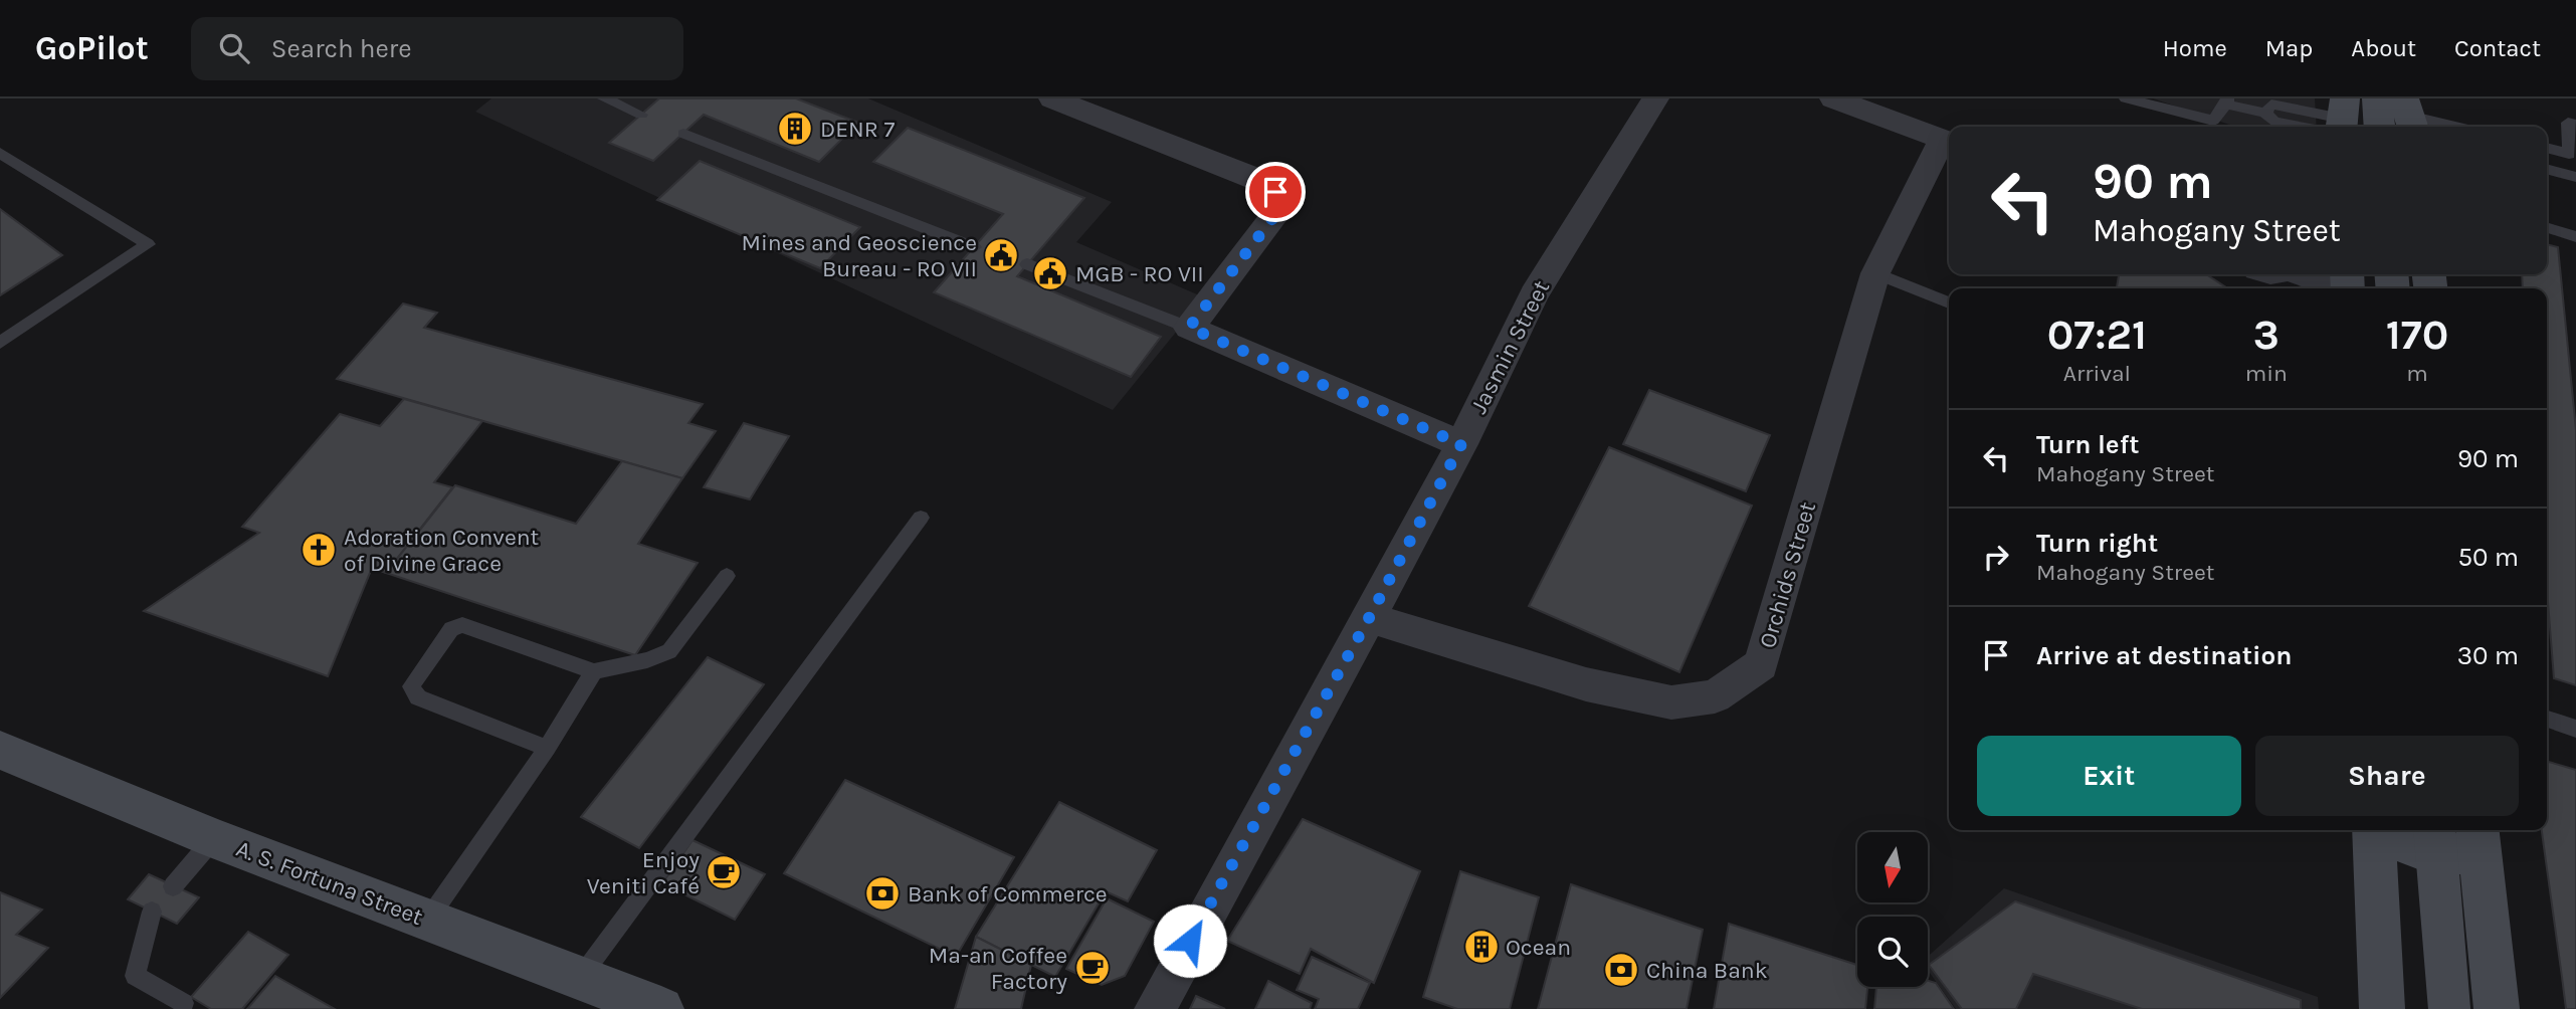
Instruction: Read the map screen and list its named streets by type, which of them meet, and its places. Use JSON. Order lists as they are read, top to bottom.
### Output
{
  "streets": {
    "main road": ["A. S. Fortuna Street"],
    "street": ["Jasmin Street", "Orchids Street"]
  },
  "crossings": [
    ["Jasmin Street", "Orchids Street"]
  ],
  "places": {
    "building": ["DENR 7", "Ocean"],
    "public building": ["Mines and Geoscience Bureau - RO VII", "MGB - RO VII"],
    "church": ["Adoration Convent of Divine Grace"],
    "cafe": ["Enjoy Veniti Café", "Ma-an Coffee Factory"],
    "bank": ["Bank of Commerce", "China Bank"]
  },
  "north": "bottom",
  "page": {
    "header": "GoPilot",
    "search": "Search here",
    "nav": [
      "Home",
      "Map",
      "About",
      "Contact"
    ],
    "turn": ["90 m", "Mahogany Street"],
    "eta": [
      "07:21",
      "Arrival",
      "3",
      "min",
      "170",
      "m"
    ],
    "list": [
      {
        "name": "Turn left",
        "note": "Mahogany Street",
        "value": "90 m"
      },
      {
        "name": "Turn right",
        "note": "Mahogany Street",
        "value": "50 m"
      },
      {
        "name": "Arrive at destination",
        "value": "30 m"
      }
    ],
    "buttons": ["Exit", "Share"]
  }
}
